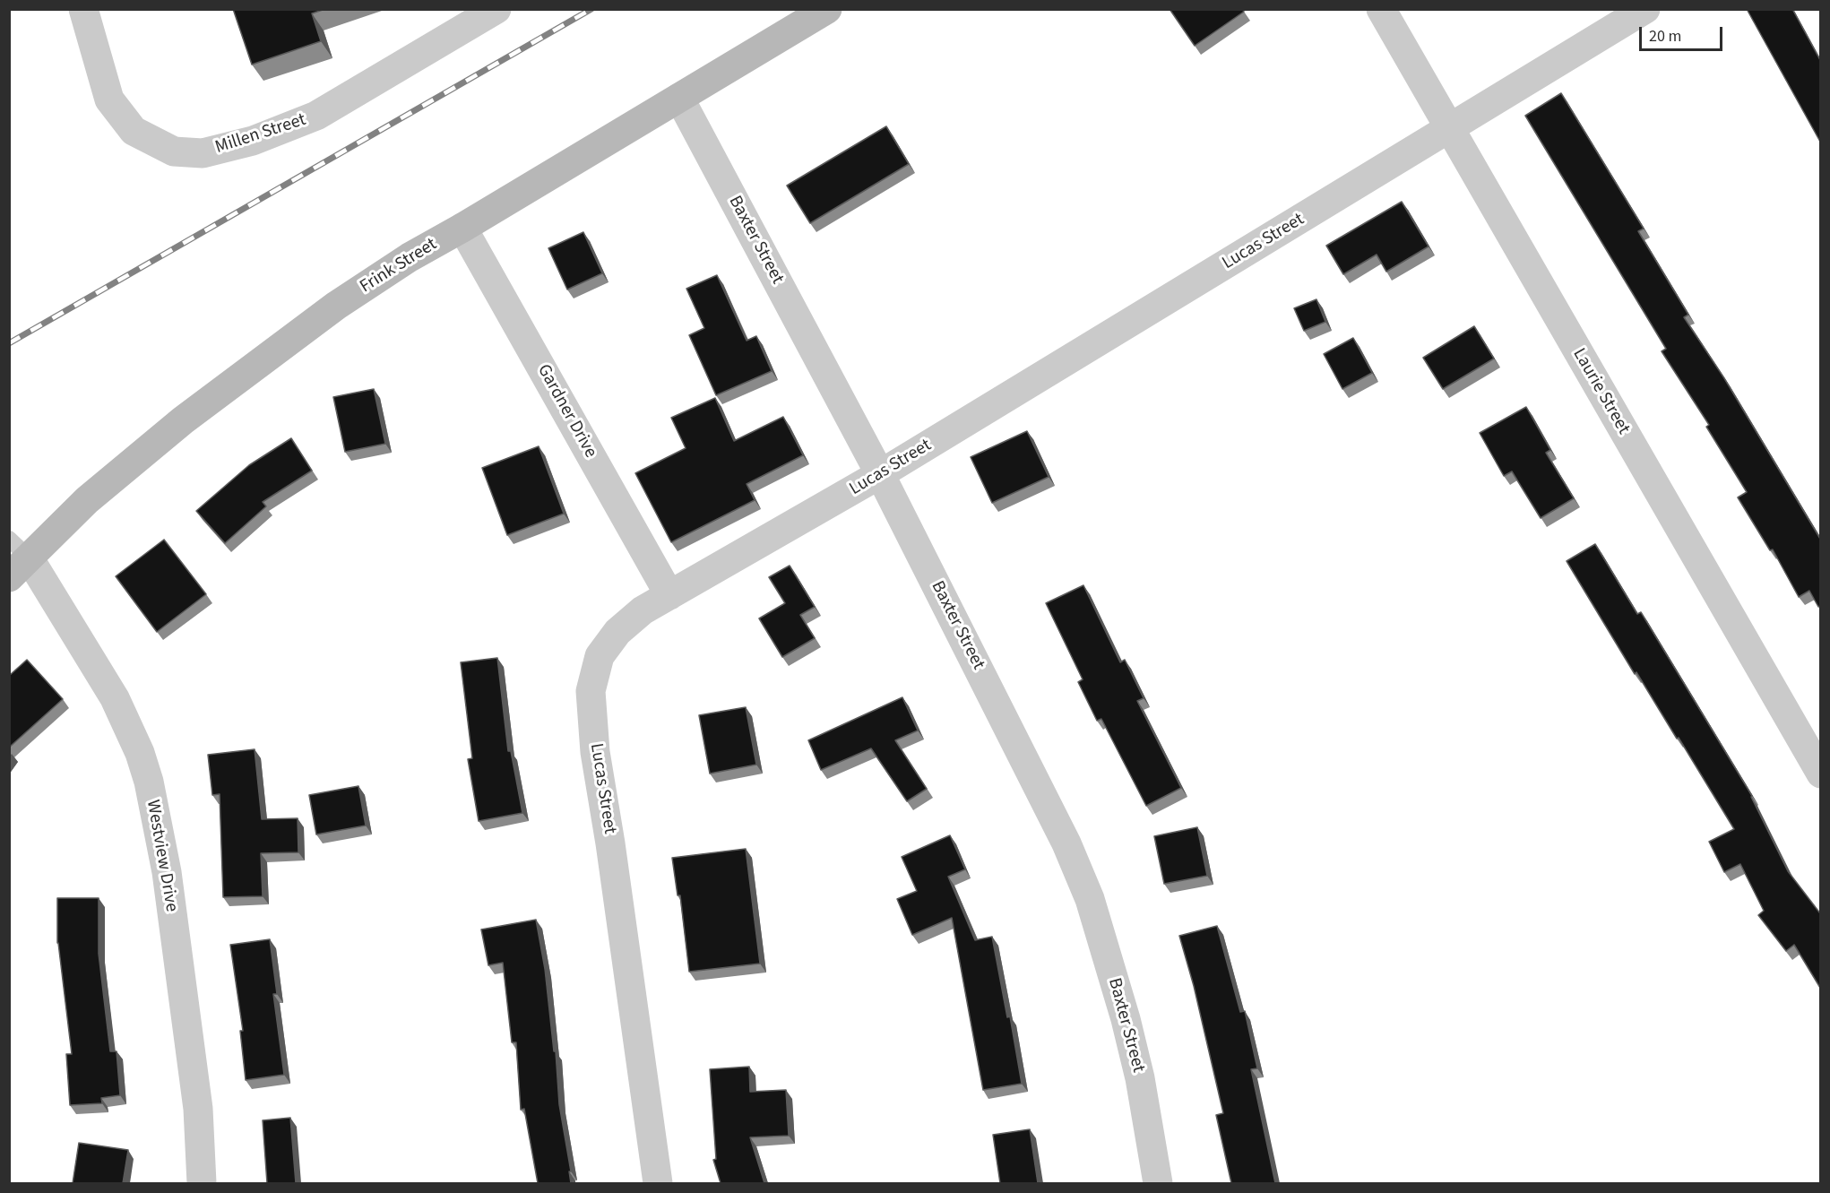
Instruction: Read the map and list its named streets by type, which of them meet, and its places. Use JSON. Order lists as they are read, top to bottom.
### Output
{
  "streets": {
    "main road": ["Frink Street"],
    "street": [
      "Millen Street",
      "Baxter Street",
      "Lucas Street",
      "Laurie Street",
      "Gardner Drive",
      "Westview Drive"
    ]
  },
  "crossings": [
    ["Baxter Street", "Lucas Street"],
    ["Baxter Street", "Frink Street"],
    ["Lucas Street", "Laurie Street"],
    ["Lucas Street", "Gardner Drive"],
    ["Frink Street", "Gardner Drive"],
    ["Frink Street", "Westview Drive"]
  ],
  "scale_bar": "20 m"
}
